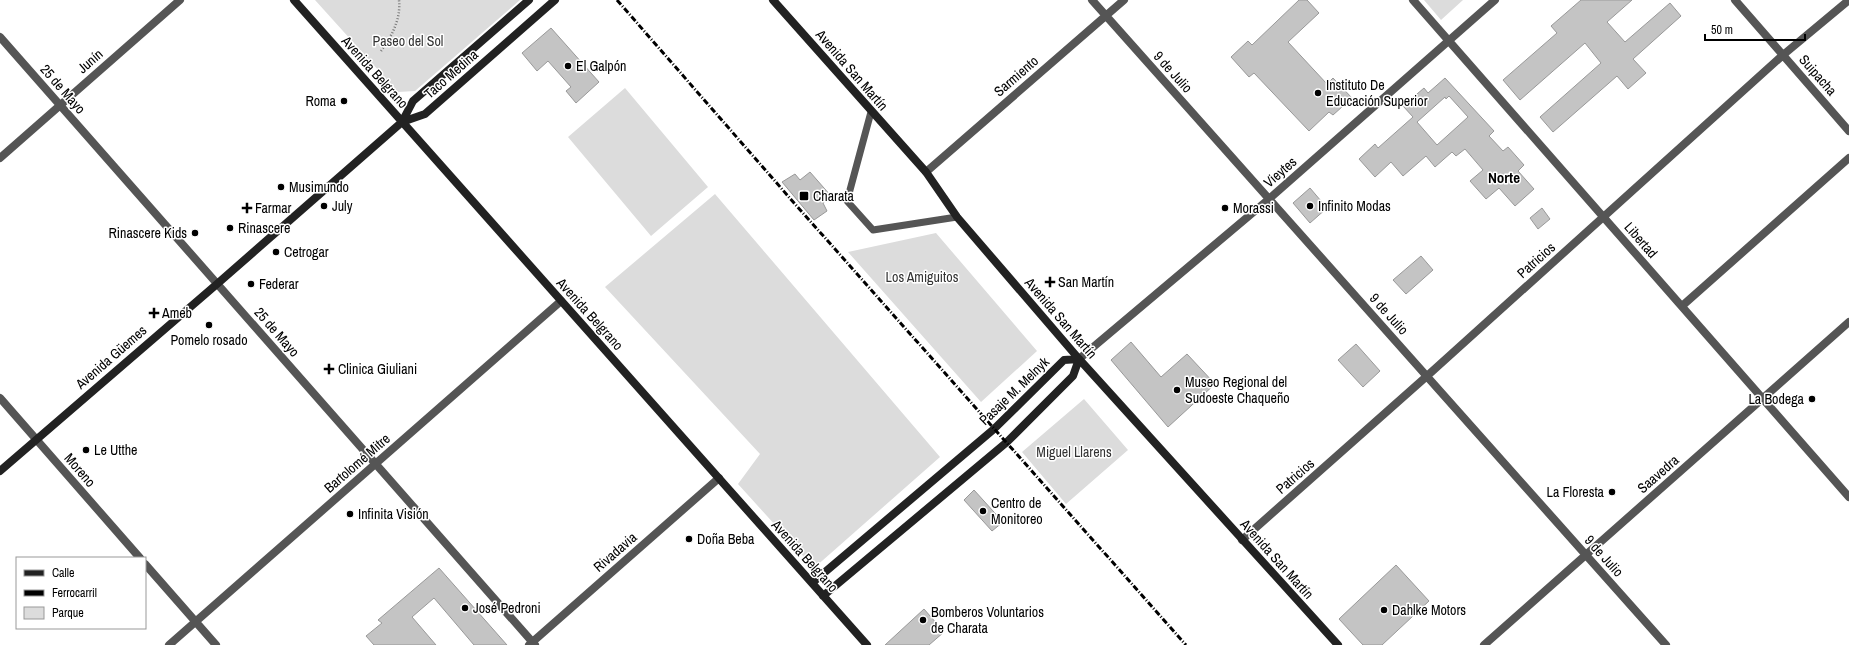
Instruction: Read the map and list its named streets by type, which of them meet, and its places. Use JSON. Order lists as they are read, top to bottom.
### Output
{
  "streets": {
    "main road": [
      "Avenida San Martín",
      "Avenida Belgrano",
      "Taco Medina",
      "Avenida Güemes",
      "Pasaje M. Melnyk"
    ],
    "street": [
      "Junín",
      "9 de Julio",
      "Suipacha",
      "Sarmiento",
      "25 de Mayo",
      "Vieytes",
      "Libertad",
      "Patricios",
      "Bartolomé Mitre",
      "Moreno",
      "Saavedra",
      "Rivadavia"
    ]
  },
  "crossings": [
    ["Junín", "25 de Mayo"],
    ["Avenida San Martín", "Sarmiento"],
    ["Avenida San Martín", "Vieytes"],
    ["Avenida San Martín", "Patricios"],
    ["Avenida San Martín", "Pasaje M. Melnyk"],
    ["Avenida Belgrano", "Taco Medina"],
    ["Avenida Belgrano", "Avenida Güemes"],
    ["Avenida Belgrano", "Pasaje M. Melnyk"],
    ["Avenida Belgrano", "Bartolomé Mitre"],
    ["Avenida Belgrano", "Rivadavia"],
    ["9 de Julio", "Sarmiento"],
    ["9 de Julio", "Vieytes"],
    ["9 de Julio", "Patricios"],
    ["9 de Julio", "Saavedra"],
    ["Taco Medina", "Avenida Güemes"],
    ["Suipacha", "Patricios"],
    ["25 de Mayo", "Avenida Güemes"],
    ["25 de Mayo", "Bartolomé Mitre"],
    ["25 de Mayo", "Rivadavia"],
    ["Vieytes", "Libertad"],
    ["Vieytes", "Pasaje M. Melnyk"],
    ["Libertad", "Patricios"],
    ["Libertad", "Saavedra"],
    ["Avenida Güemes", "Moreno"]
  ],
  "districts": ["Norte"],
  "parks": ["Paseo del Sol", "Los Amiguitos", "Miguel Llarens"],
  "places": {
    "other": [
      "El Galpón",
      "Instituto De Educación Superior",
      "Roma",
      "Musimundo",
      "July",
      "Infinito Modas",
      "Morassi",
      "Rinascere",
      "Rinascere Kids",
      "Cetrogar",
      "Federar",
      "Pomelo rosado",
      "Museo Regional del Sudoeste Chaqueño",
      "La Bodega",
      "Le Utthe",
      "La Floresta",
      "Centro de Monitoreo",
      "Infinita Visión",
      "Doña Beba",
      "José Pedroni",
      "Dahlke Motors",
      "Bomberos Voluntarios de Charata"
    ],
    "transit": ["Charata"],
    "health": [
      "Farmar",
      "San Martín",
      "Ameb",
      "Clinica Giuliani"
    ]
  },
  "legend": ["Calle", "Ferrocarril", "Parque"],
  "scale_bar": "50 m"
}
